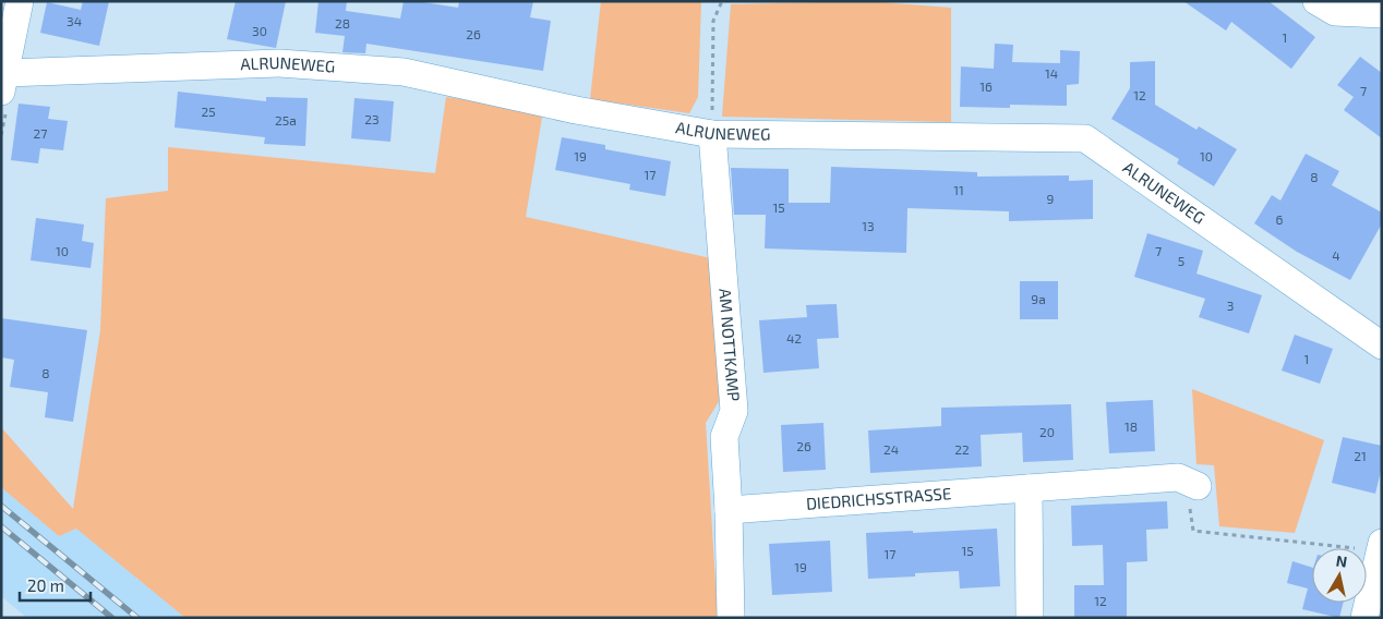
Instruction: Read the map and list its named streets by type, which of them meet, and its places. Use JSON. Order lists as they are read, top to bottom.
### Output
{
  "streets": {
    "street": ["ALRUNEWEG", "AM NOTTKAMP", "DIEDRICHSSTRASSE"]
  },
  "crossings": [
    ["ALRUNEWEG", "AM NOTTKAMP"],
    ["AM NOTTKAMP", "DIEDRICHSSTRASSE"]
  ],
  "house_numbers": [
    "34",
    "28",
    "30",
    "26",
    "1",
    "14",
    "16",
    "7",
    "12",
    "25",
    "23",
    "25a",
    "27",
    "19",
    "10",
    "17",
    "8",
    "11",
    "9",
    "15",
    "6",
    "13",
    "10",
    "7",
    "4",
    "5",
    "9a",
    "3",
    "42",
    "1",
    "8",
    "18",
    "20",
    "26",
    "24",
    "22",
    "21",
    "15",
    "17",
    "19",
    "12"
  ],
  "scale_bar": "20 m",
  "north": "top"
}
